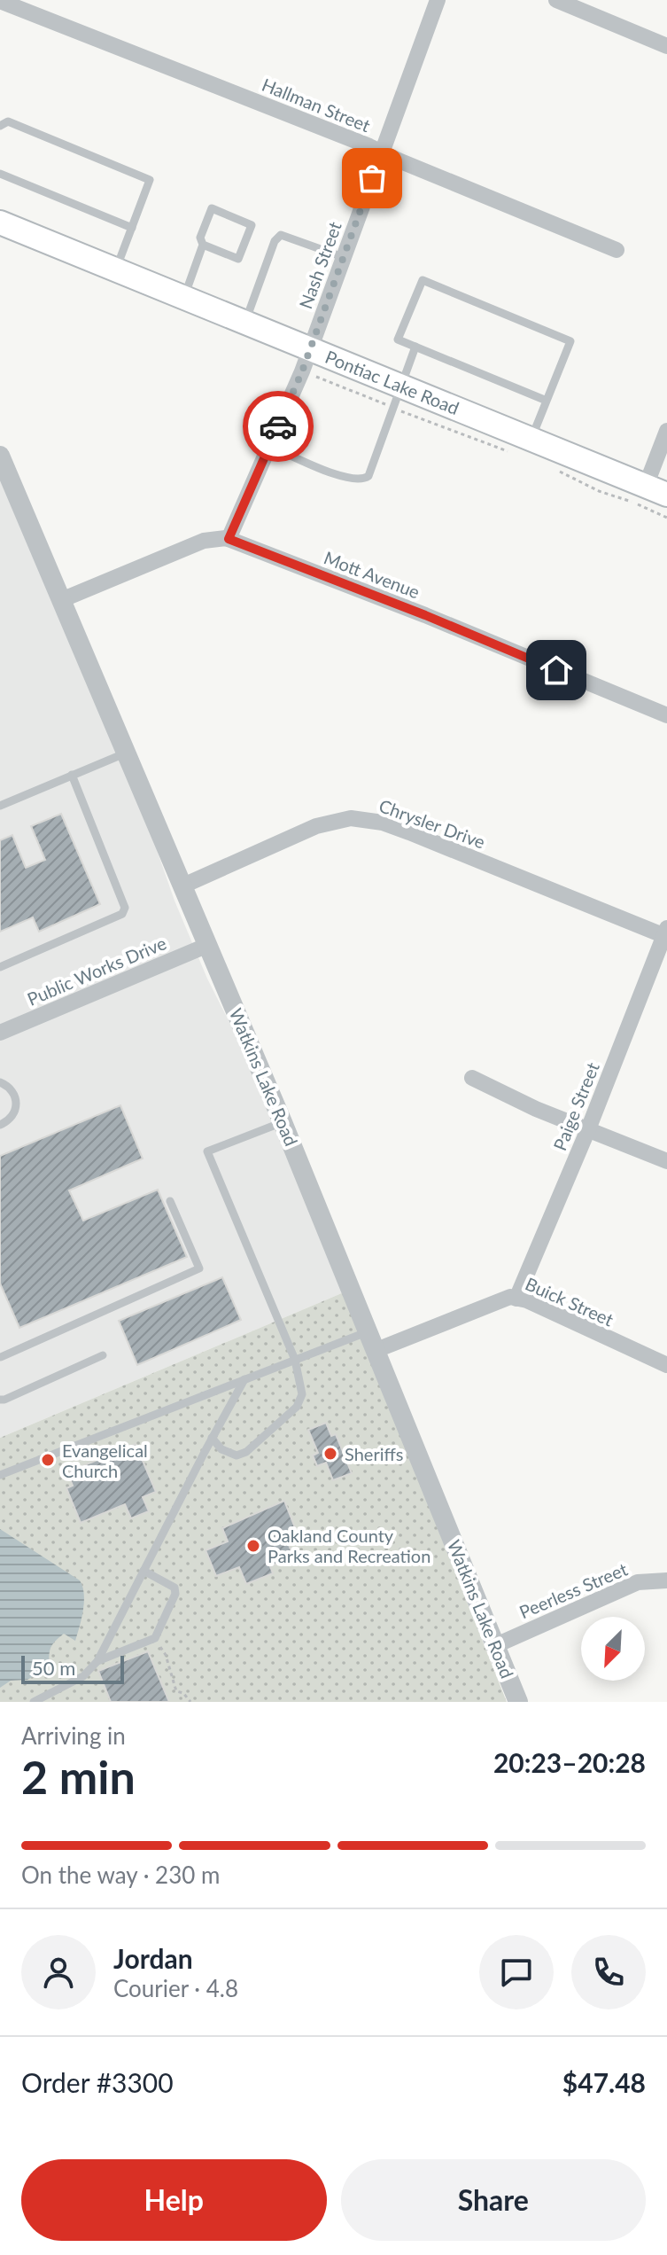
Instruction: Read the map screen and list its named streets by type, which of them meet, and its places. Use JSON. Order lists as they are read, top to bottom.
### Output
{
  "streets": {
    "main road": ["Pontiac Lake Road"],
    "street": [
      "Hallman Street",
      "Nash Street",
      "Mott Avenue",
      "Chrysler Drive",
      "Public Works Drive",
      "Watkins Lake Road",
      "Paige Street",
      "Buick Street",
      "Peerless Street"
    ]
  },
  "crossings": [
    ["Hallman Street", "Nash Street"],
    ["Nash Street", "Pontiac Lake Road"],
    ["Nash Street", "Mott Avenue"],
    ["Chrysler Drive", "Watkins Lake Road"],
    ["Chrysler Drive", "Paige Street"],
    ["Public Works Drive", "Watkins Lake Road"],
    ["Watkins Lake Road", "Buick Street"],
    ["Watkins Lake Road", "Peerless Street"],
    ["Paige Street", "Buick Street"]
  ],
  "places": ["Sheriffs", "Evangelical Church", "Oakland County Parks and Recreation"],
  "scale_bar": "50 m",
  "north": "bottom left",
  "page": {
    "scale": "50 m",
    "heading": ["2 min", "Arriving in", "20:23–20:28"],
    "panel": [
      "Jordan",
      "Courier · 4.8",
      "Order #3300",
      "$47.48"
    ],
    "bar": "On the way · 230 m",
    "buttons": ["Help", "Share"]
  }
}
